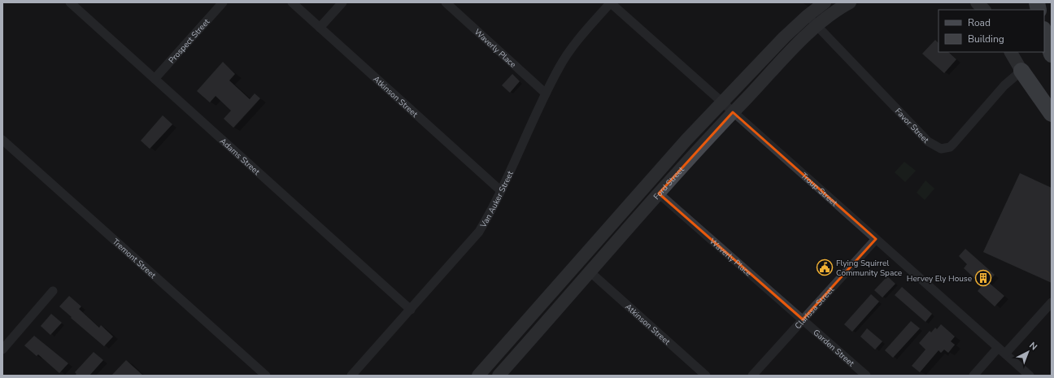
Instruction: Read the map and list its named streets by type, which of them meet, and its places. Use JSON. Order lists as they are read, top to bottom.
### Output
{
  "streets": {
    "main road": ["Ford Street"],
    "street": [
      "Prospect Street",
      "Waverly Place",
      "Atkinson Street",
      "Favor Street",
      "Adams Street",
      "Troup Street",
      "Van Auker Street",
      "Tremont Street",
      "Clarissa Street",
      "Garden Street"
    ]
  },
  "crossings": [
    ["Prospect Street", "Adams Street"],
    ["Waverly Place", "Ford Street"],
    ["Waverly Place", "Van Auker Street"],
    ["Waverly Place", "Clarissa Street"],
    ["Waverly Place", "Garden Street"],
    ["Atkinson Street", "Ford Street"],
    ["Atkinson Street", "Van Auker Street"],
    ["Favor Street", "Ford Street"],
    ["Adams Street", "Van Auker Street"],
    ["Ford Street", "Troup Street"],
    ["Troup Street", "Van Auker Street"],
    ["Troup Street", "Clarissa Street"],
    ["Clarissa Street", "Garden Street"]
  ],
  "places": {
    "public building": ["Flying Squirrel Community Space"],
    "building": ["Hervey Ely House"]
  },
  "legend": ["Road", "Building"],
  "north": "top right"
}
